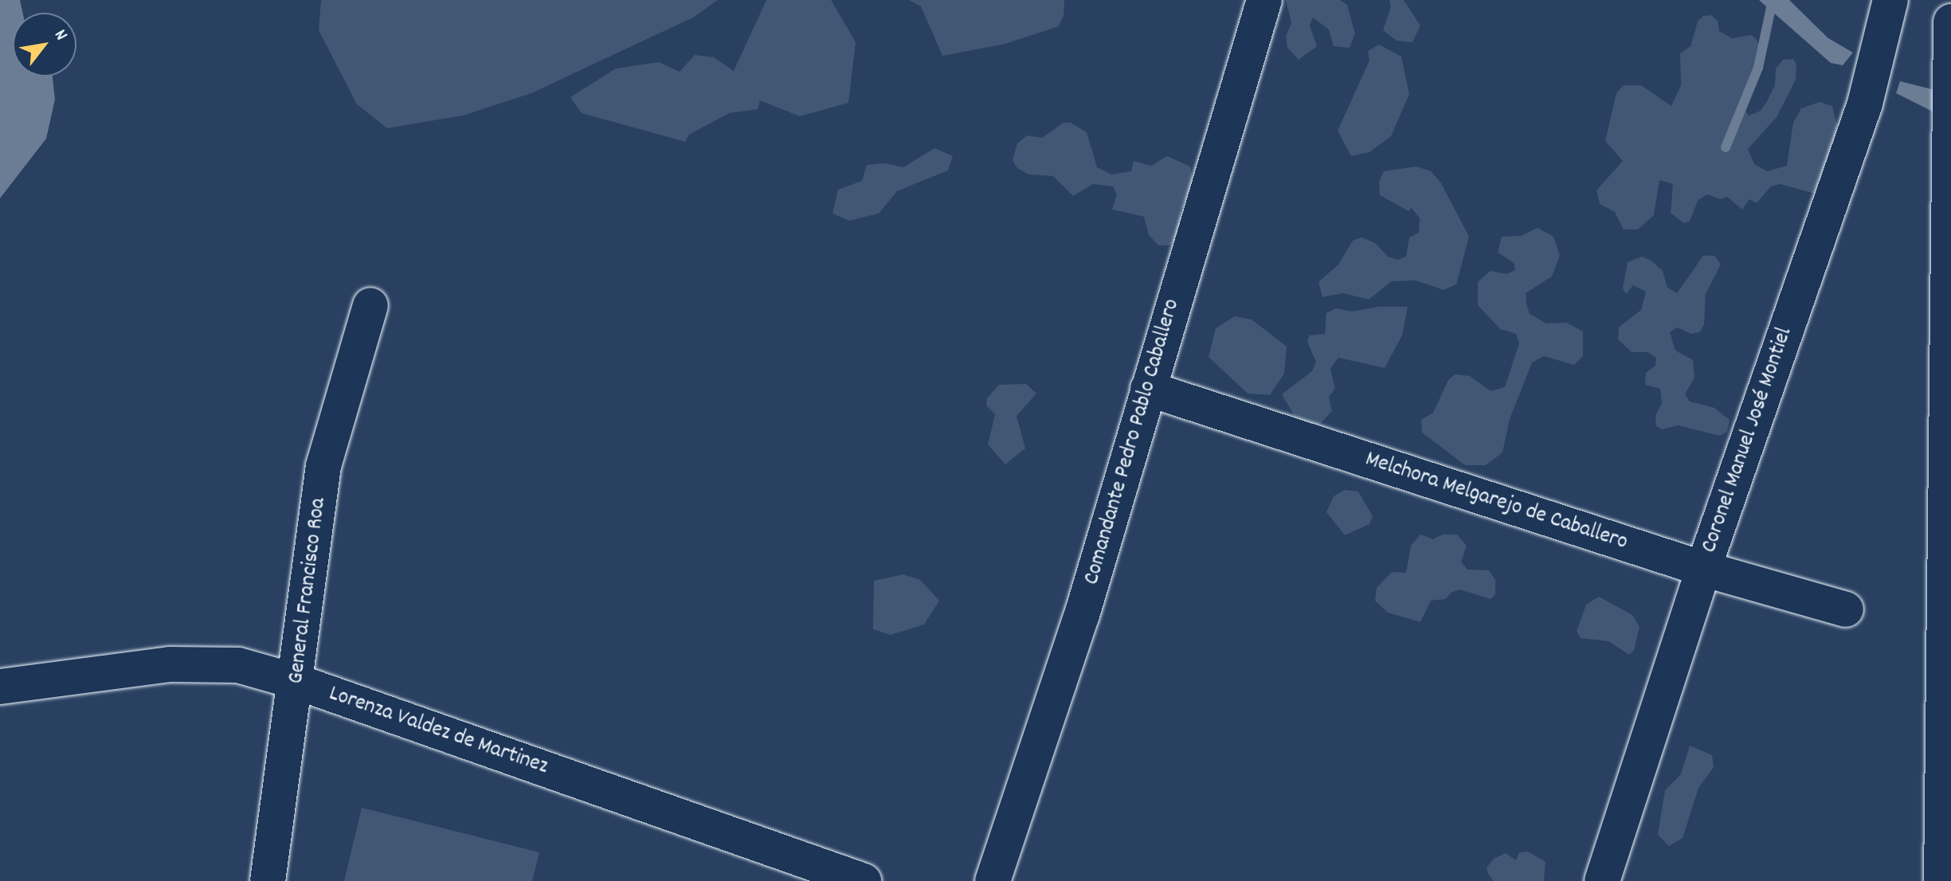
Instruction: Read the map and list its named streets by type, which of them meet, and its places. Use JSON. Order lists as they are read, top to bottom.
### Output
{
  "streets": {
    "main road": [
      "Coronel Manuel José Montiel",
      "Comandante Pedro Pablo Caballero",
      "Melchora Melgarejo de Caballero",
      "General Francisco Roa",
      "Lorenza Valdez de Martinez"
    ]
  },
  "crossings": [
    ["Coronel Manuel José Montiel", "Melchora Melgarejo de Caballero"],
    ["Comandante Pedro Pablo Caballero", "Melchora Melgarejo de Caballero"],
    ["General Francisco Roa", "Lorenza Valdez de Martinez"]
  ],
  "north": "top right"
}
